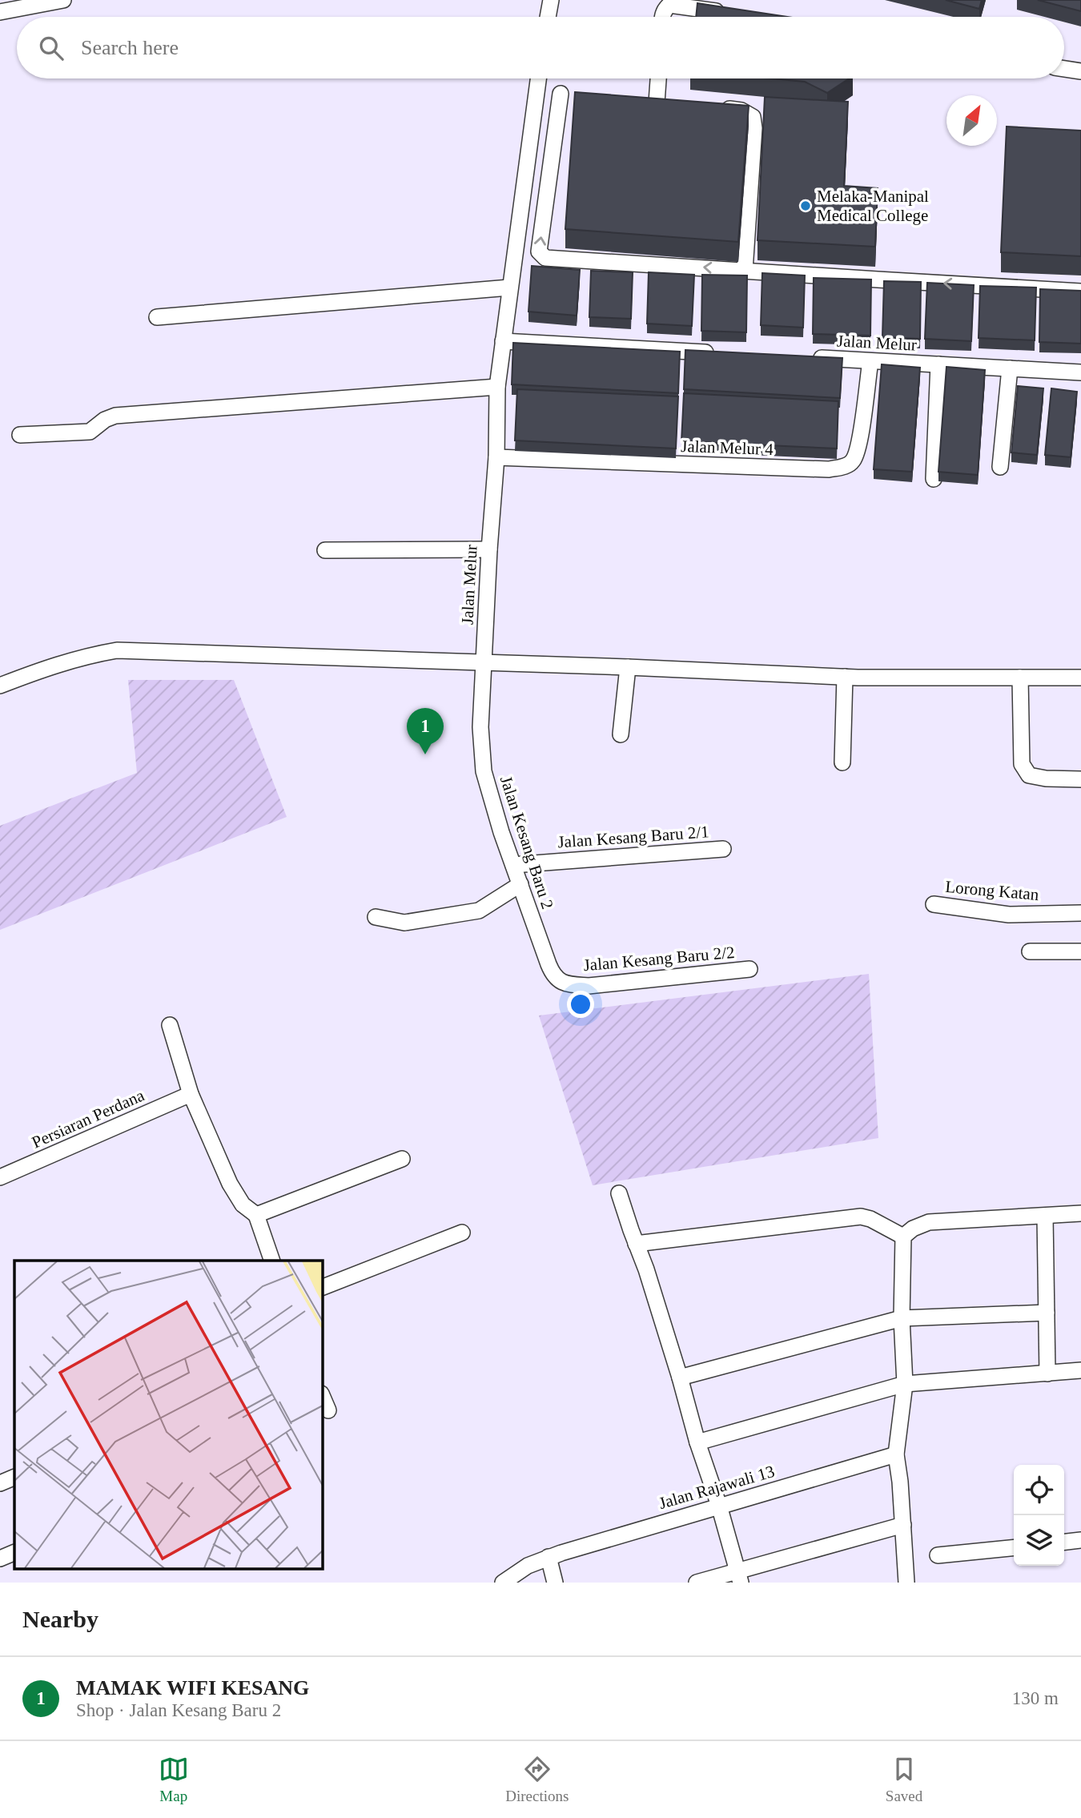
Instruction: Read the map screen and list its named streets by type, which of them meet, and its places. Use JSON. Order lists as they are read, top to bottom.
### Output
{
  "streets": {
    "street": [
      "Jalan Melur",
      "Jalan Melur 4",
      "Jalan Kesang Baru 2/1",
      "Jalan Kesang Baru 2",
      "Lorong Katan",
      "Jalan Kesang Baru 2/2",
      "Persiaran Perdana",
      "Jalan Rajawali 13"
    ]
  },
  "crossings": [
    ["Jalan Melur", "Jalan Melur 4"],
    ["Jalan Melur", "Jalan Kesang Baru 2"],
    ["Jalan Kesang Baru 2/1", "Jalan Kesang Baru 2"],
    ["Jalan Kesang Baru 2", "Jalan Kesang Baru 2/2"]
  ],
  "places": ["Melaka-Manipal Medical College"],
  "north": "top right",
  "page": {
    "search": "Search here",
    "pins": "1",
    "heading": "Nearby",
    "list": [
      {
        "mark": "1",
        "name": "MAMAK WIFI KESANG",
        "note": "Shop · Jalan Kesang Baru 2",
        "value": "130 m"
      }
    ],
    "nav": ["Map", "Directions", "Saved"]
  }
}
